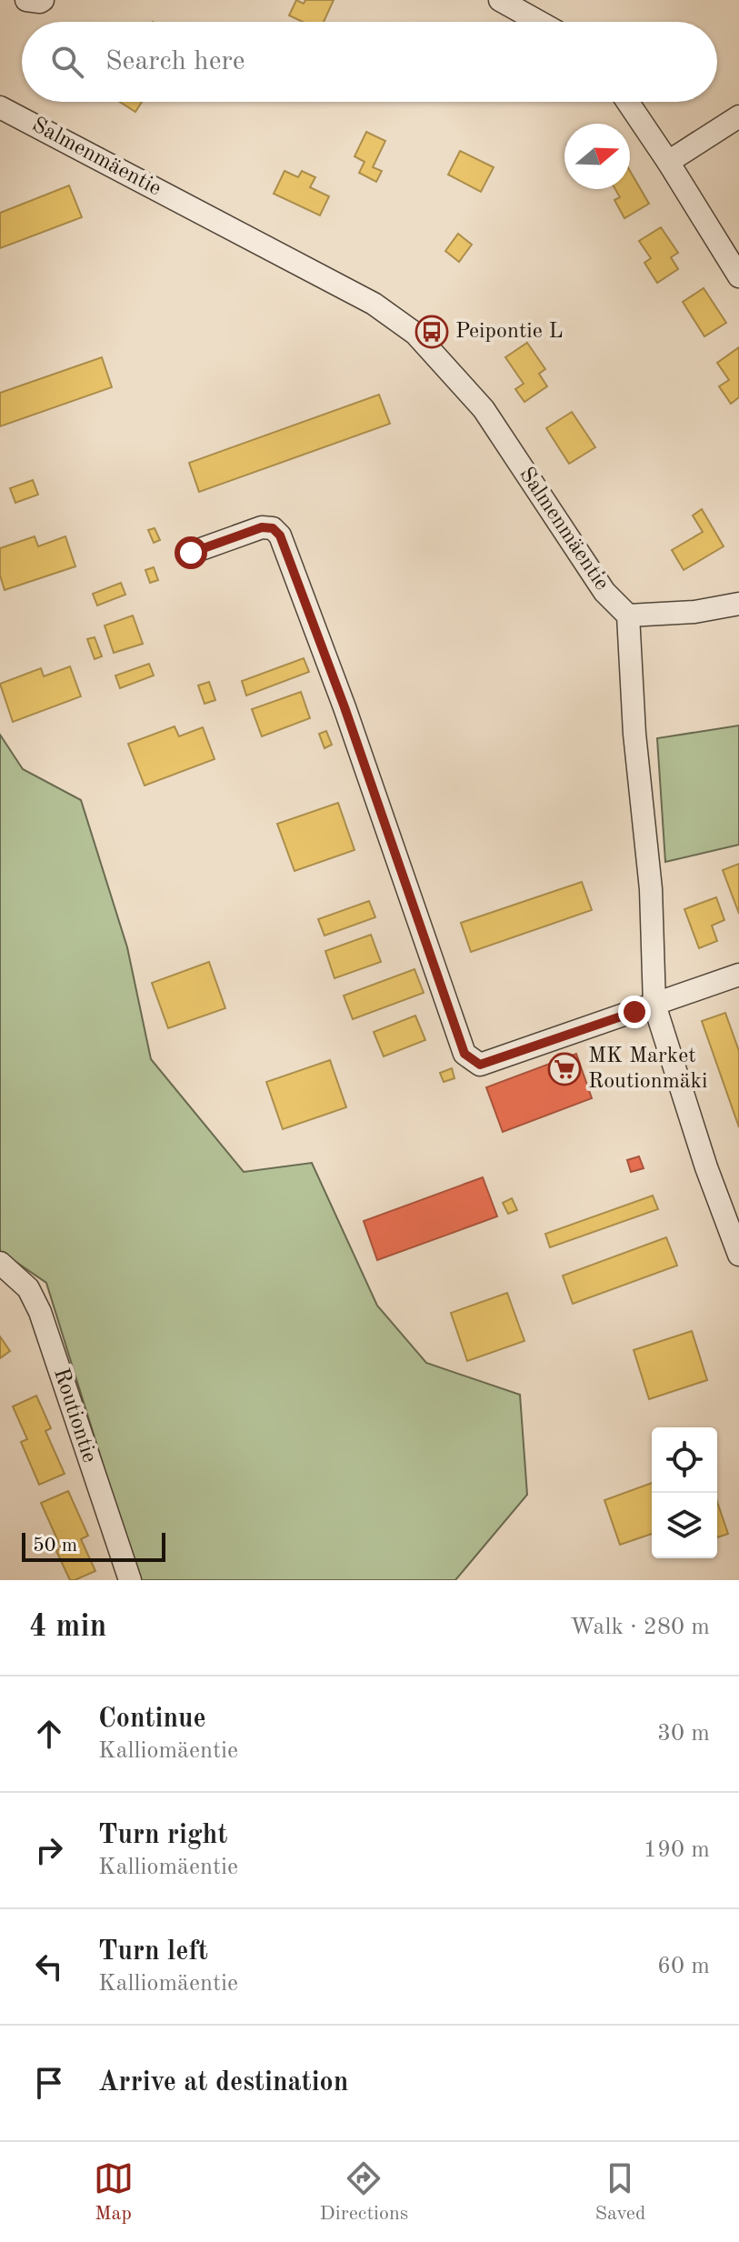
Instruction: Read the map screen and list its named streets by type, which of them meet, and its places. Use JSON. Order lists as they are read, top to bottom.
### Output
{
  "streets": {
    "street": ["Salmenmäentie", "Routiontie"]
  },
  "places": {
    "bus stop": ["Peipontie L"],
    "supermarket": ["MK Market Routionmäki"]
  },
  "scale_bar": "50 m",
  "north": "right",
  "page": {
    "search": "Search here",
    "scale": "50 m",
    "heading": ["4 min", "Walk · 280 m"],
    "list": [
      ["Continue", "Kalliomäentie", "30 m"],
      ["Turn right", "Kalliomäentie", "190 m"],
      ["Turn left", "Kalliomäentie", "60 m"],
      "Arrive at destination"
    ],
    "nav": ["Map", "Directions", "Saved"]
  }
}
